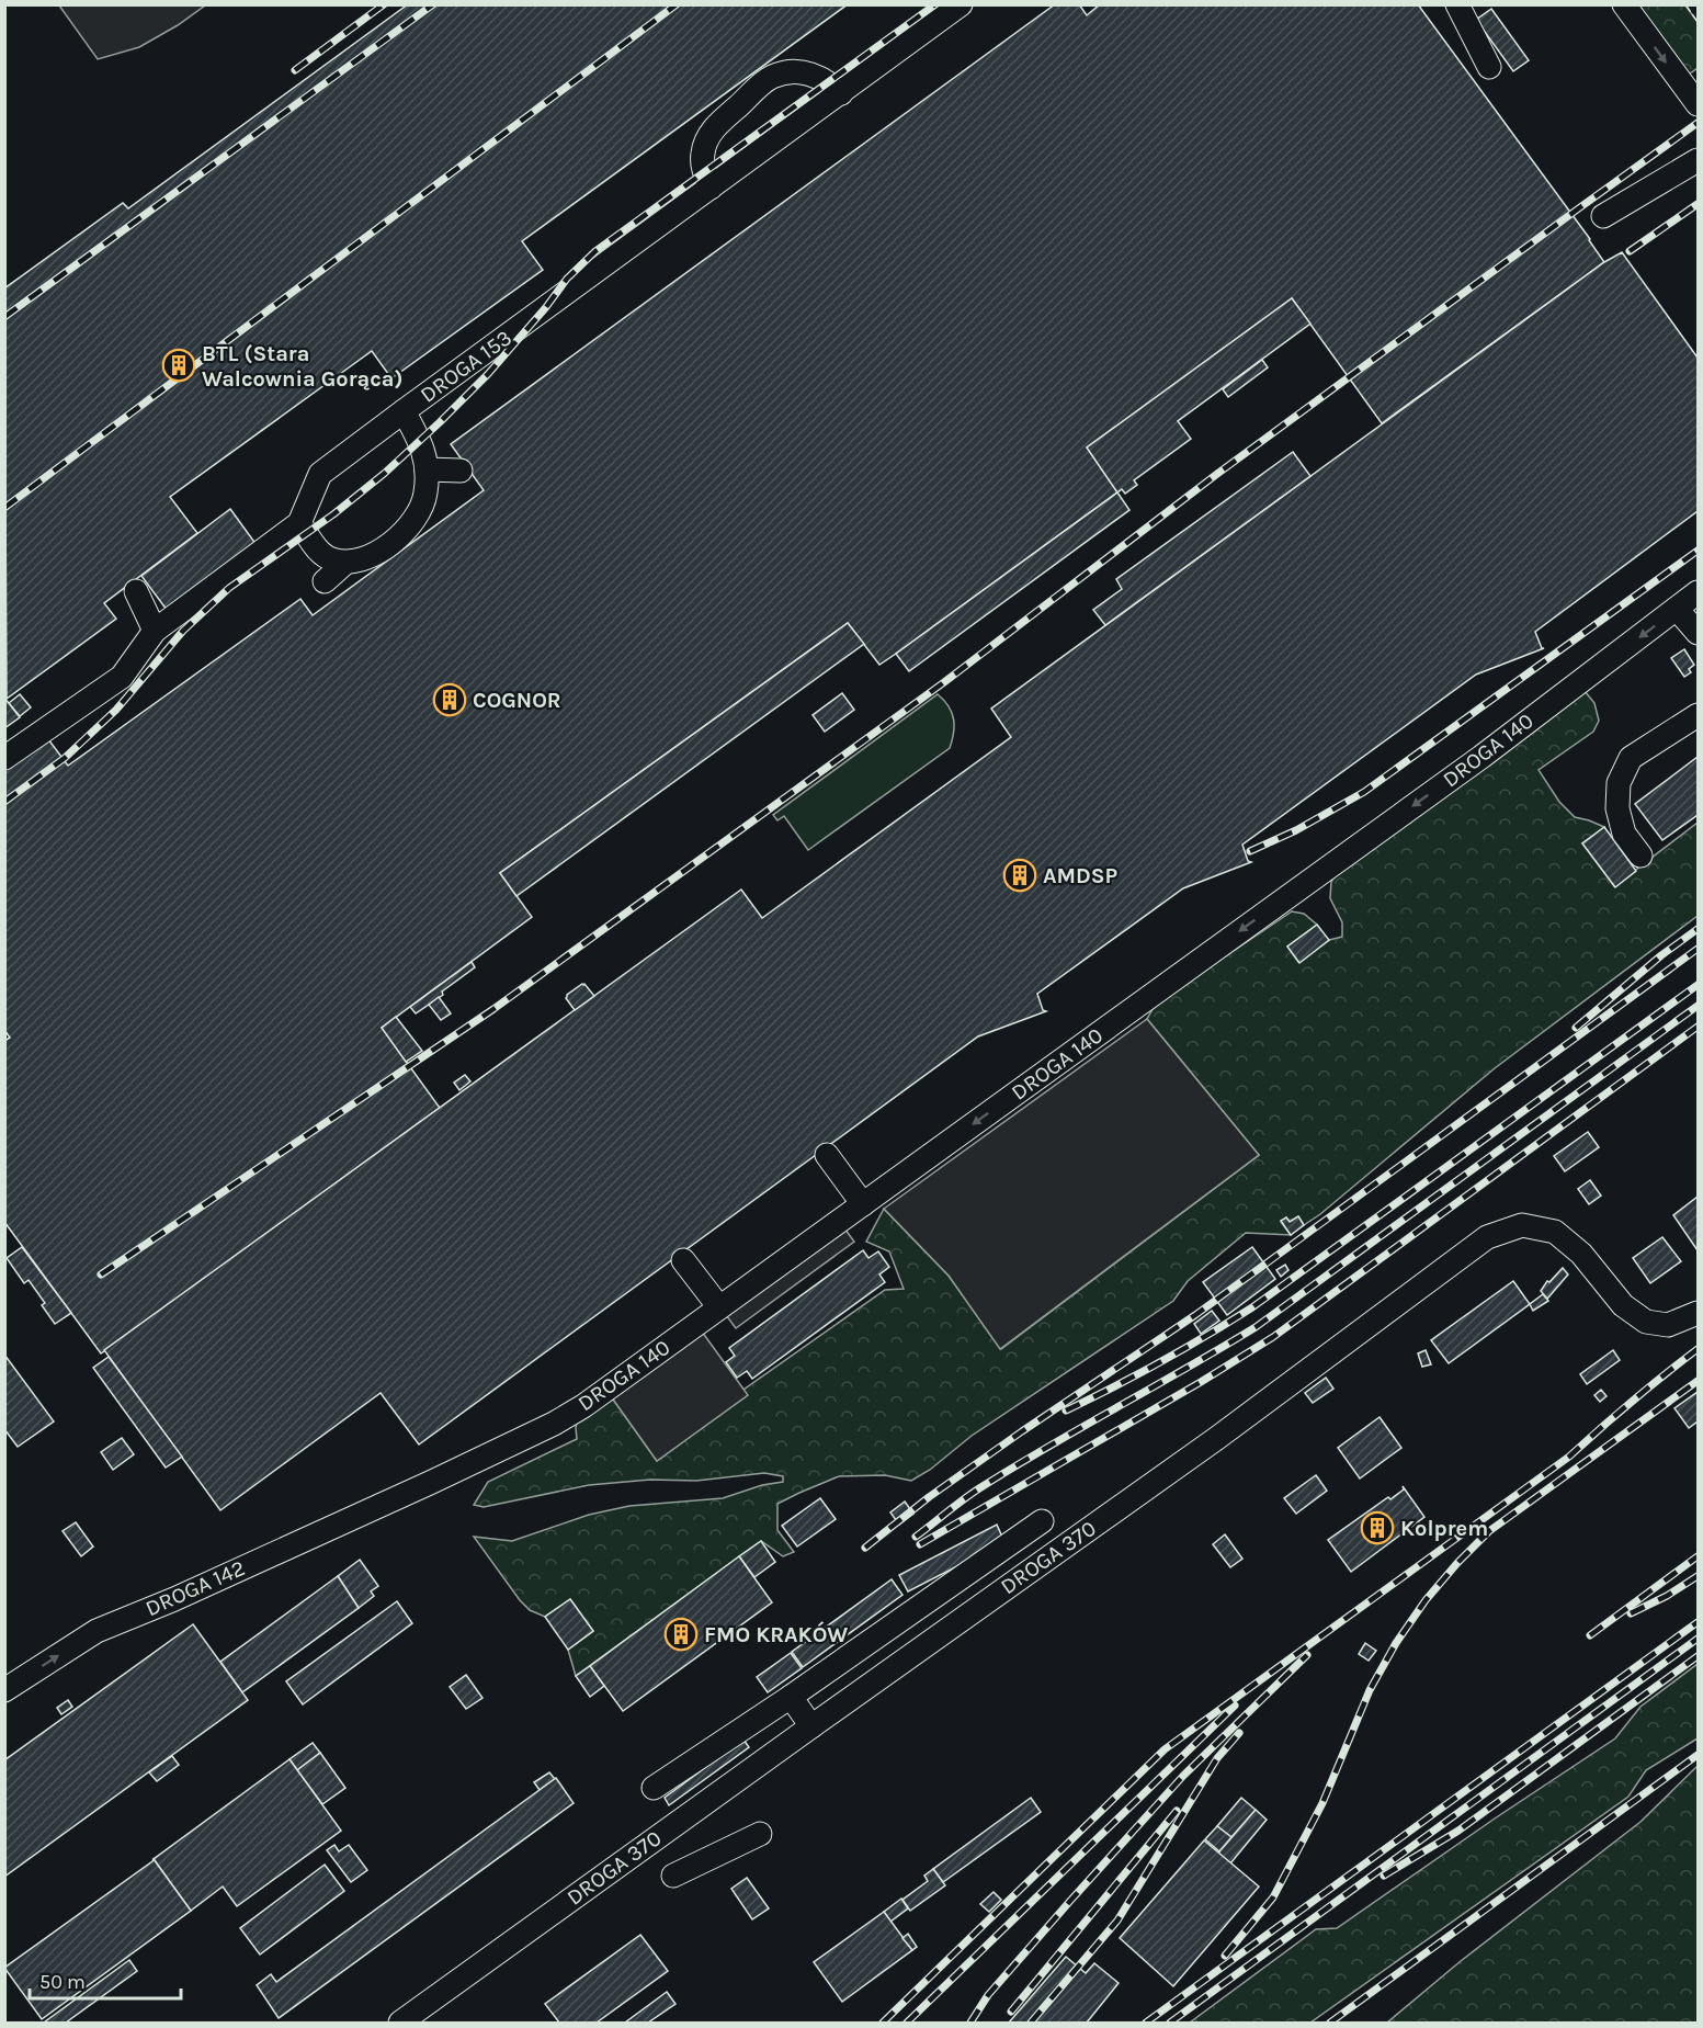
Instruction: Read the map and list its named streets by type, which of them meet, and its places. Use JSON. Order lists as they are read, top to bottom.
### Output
{
  "streets": {
    "lane": [
      "DROGA 153",
      "DROGA 140",
      "DROGA 370",
      "DROGA 142"
    ]
  },
  "crossings": [
    ["DROGA 140", "DROGA 142"]
  ],
  "one_way": ["DROGA 140", "DROGA 142"],
  "places": {
    "building": [
      "BTL (Stara Walcownia Gorąca)",
      "COGNOR",
      "AMDSP",
      "Kolprem",
      "FMO KRAKÓW"
    ]
  },
  "scale_bar": "50 m"
}
